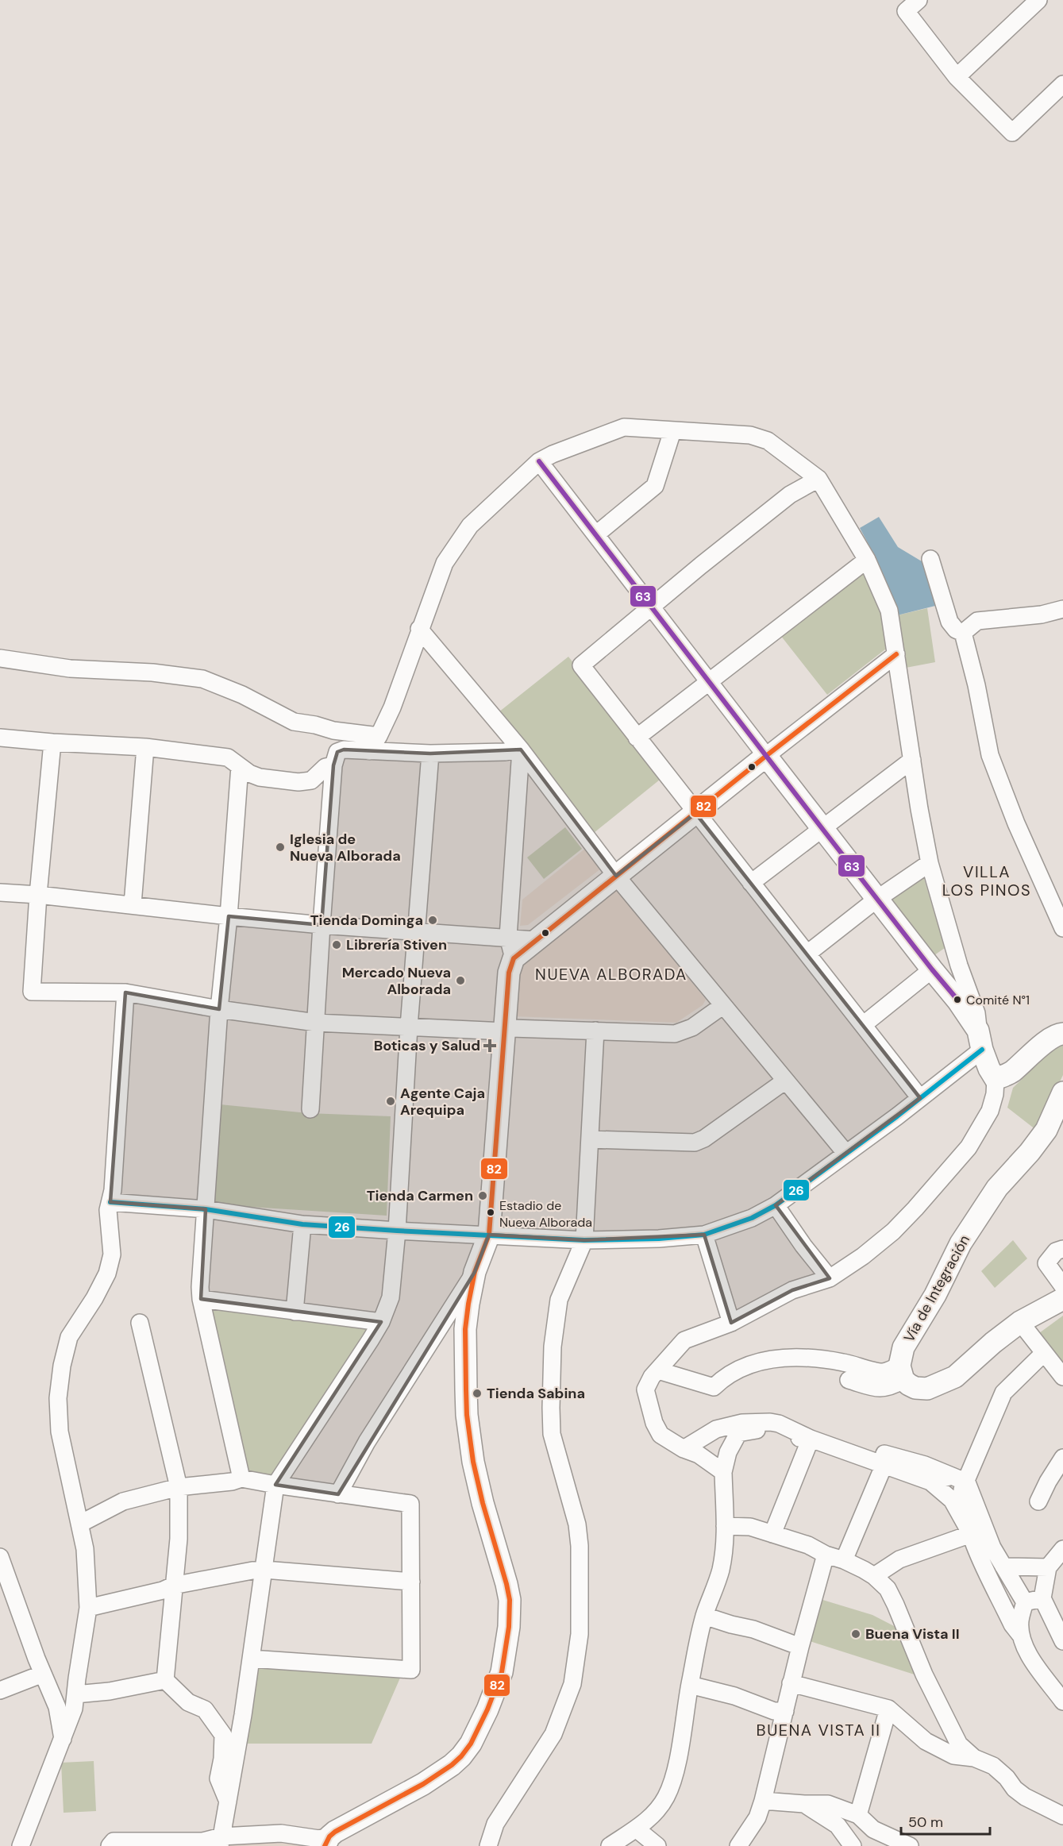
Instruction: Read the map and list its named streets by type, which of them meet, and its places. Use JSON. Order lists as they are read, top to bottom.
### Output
{
  "streets": {
    "main road": ["Vía de Integración"]
  },
  "districts": ["VILLA LOS PINOS", "NUEVA ALBORADA", "BUENA VISTA II"],
  "places": {
    "other": [
      "Iglesia de Nueva Alborada",
      "Tienda Dominga",
      "Librería Stiven",
      "Mercado Nueva Alborada",
      "Comité N°1",
      "Agente Caja Arequipa",
      "Tienda Carmen",
      "Estadio de Nueva Alborada",
      "Tienda Sabina",
      "Buena Vista II"
    ],
    "health": ["Boticas y Salud"]
  },
  "lines": ["transit line 63", "transit line 82", "transit line 26"],
  "scale_bar": "50 m"
}
